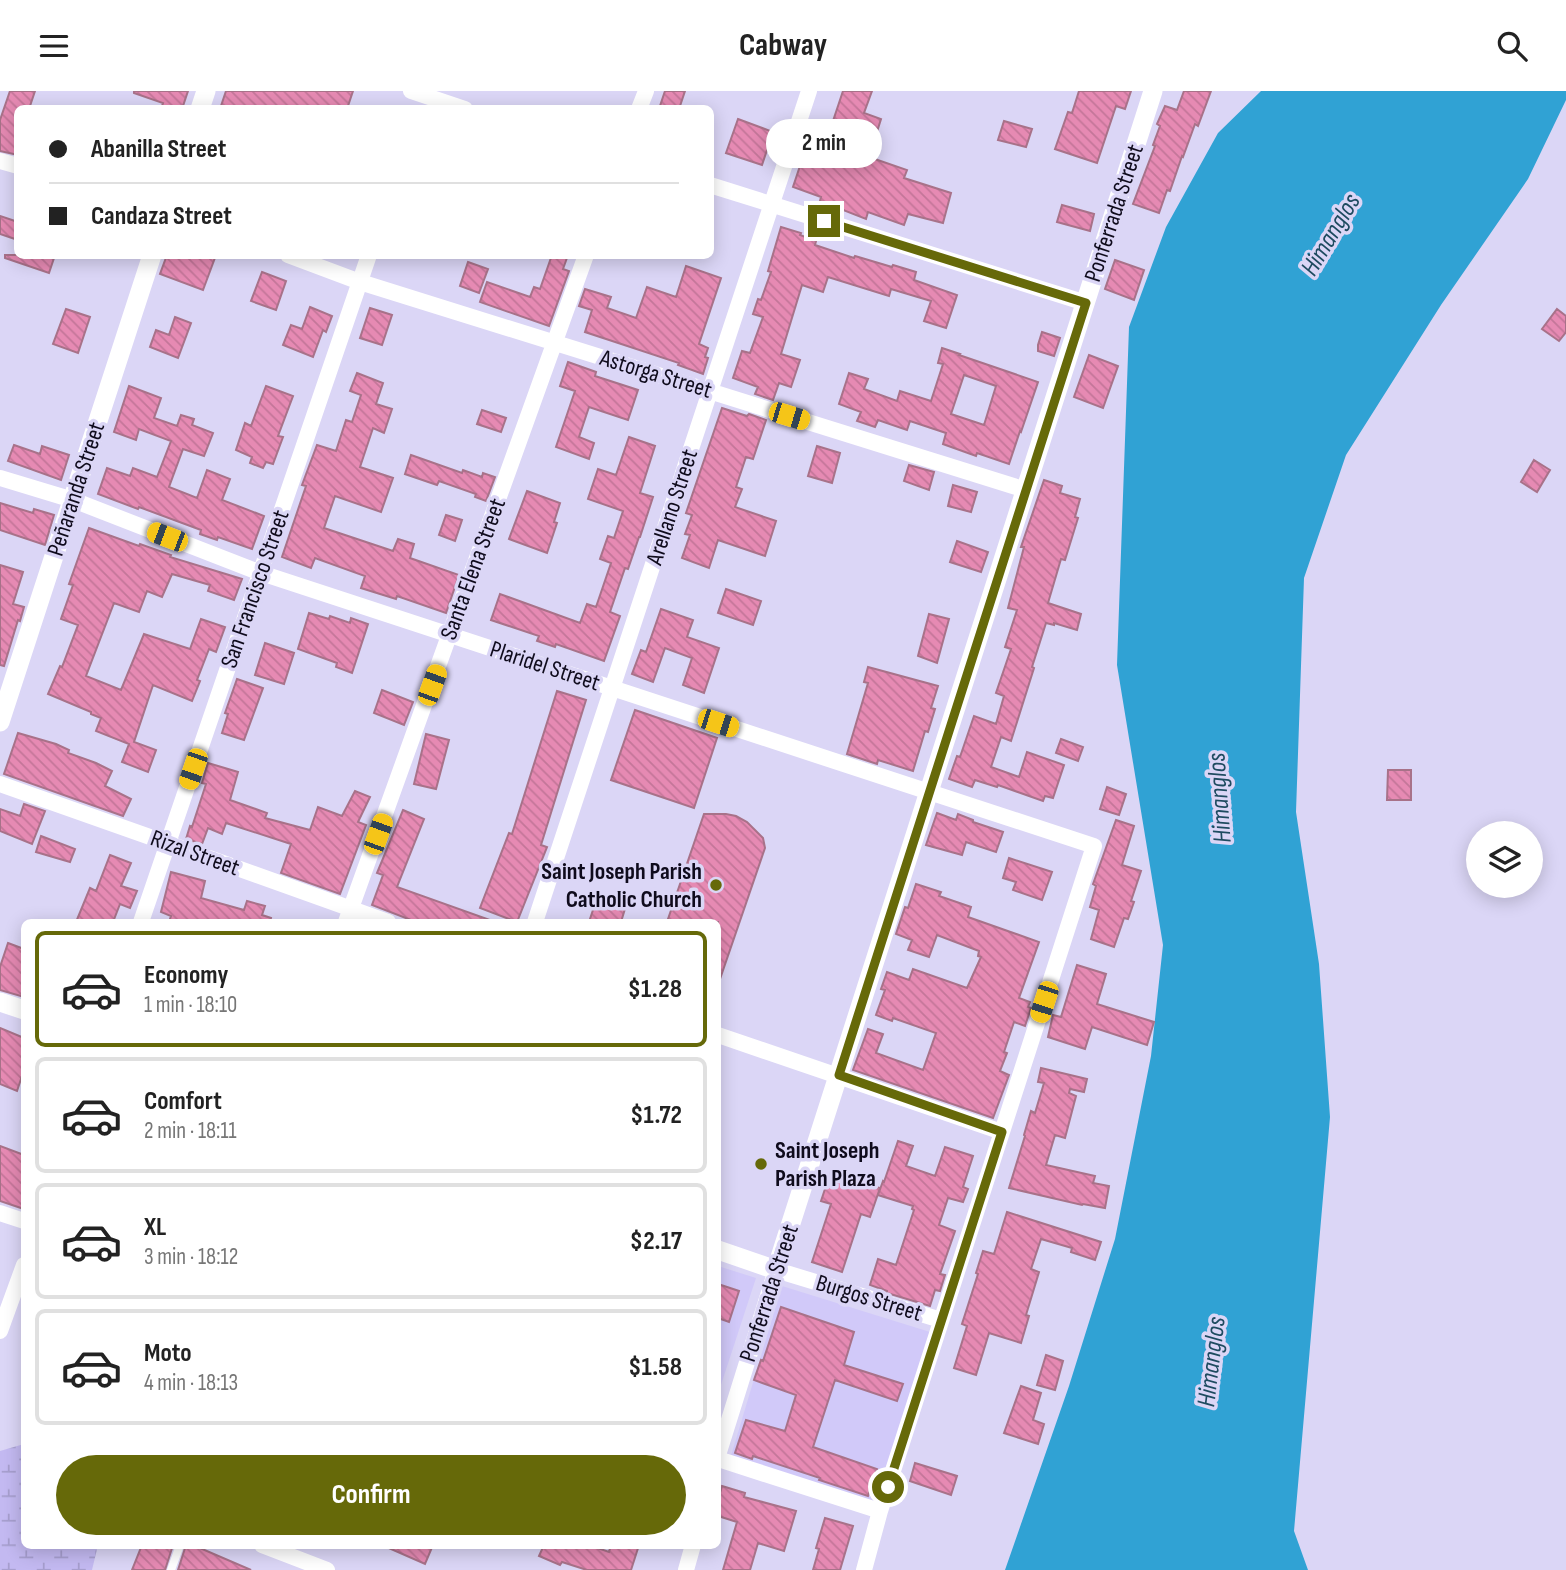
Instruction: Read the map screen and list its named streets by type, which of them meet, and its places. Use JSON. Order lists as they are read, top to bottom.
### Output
{
  "streets": {
    "street": [
      "Ponferrada Street",
      "Astorga Street",
      "Peñaranda Street",
      "Arellano Street",
      "Santa Elena Street",
      "San Francisco Street",
      "Plaridel Street",
      "Rizal Street",
      "Burgos Street"
    ]
  },
  "crossings": [
    ["Ponferrada Street", "Astorga Street"],
    ["Ponferrada Street", "Plaridel Street"],
    ["Ponferrada Street", "Burgos Street"],
    ["Astorga Street", "Arellano Street"],
    ["Astorga Street", "Santa Elena Street"],
    ["Astorga Street", "San Francisco Street"],
    ["Peñaranda Street", "Plaridel Street"],
    ["Arellano Street", "Plaridel Street"],
    ["Santa Elena Street", "Plaridel Street"],
    ["Santa Elena Street", "Rizal Street"],
    ["San Francisco Street", "Plaridel Street"],
    ["San Francisco Street", "Rizal Street"]
  ],
  "water": ["Himanglos"],
  "places": ["Saint Joseph Parish Catholic Church", "Saint Joseph Parish Plaza"],
  "page": {
    "header": "Cabway",
    "banner": ["Abanilla Street", "Candaza Street"],
    "bubble": "2 min",
    "list": [
      {
        "name": "Economy",
        "note": "1 min · 18:10",
        "value": "$1.28"
      },
      {
        "name": "Comfort",
        "note": "2 min · 18:11",
        "value": "$1.72"
      },
      {
        "name": "XL",
        "note": "3 min · 18:12",
        "value": "$2.17"
      },
      {
        "name": "Moto",
        "note": "4 min · 18:13",
        "value": "$1.58"
      }
    ],
    "buttons": "Confirm"
  }
}
